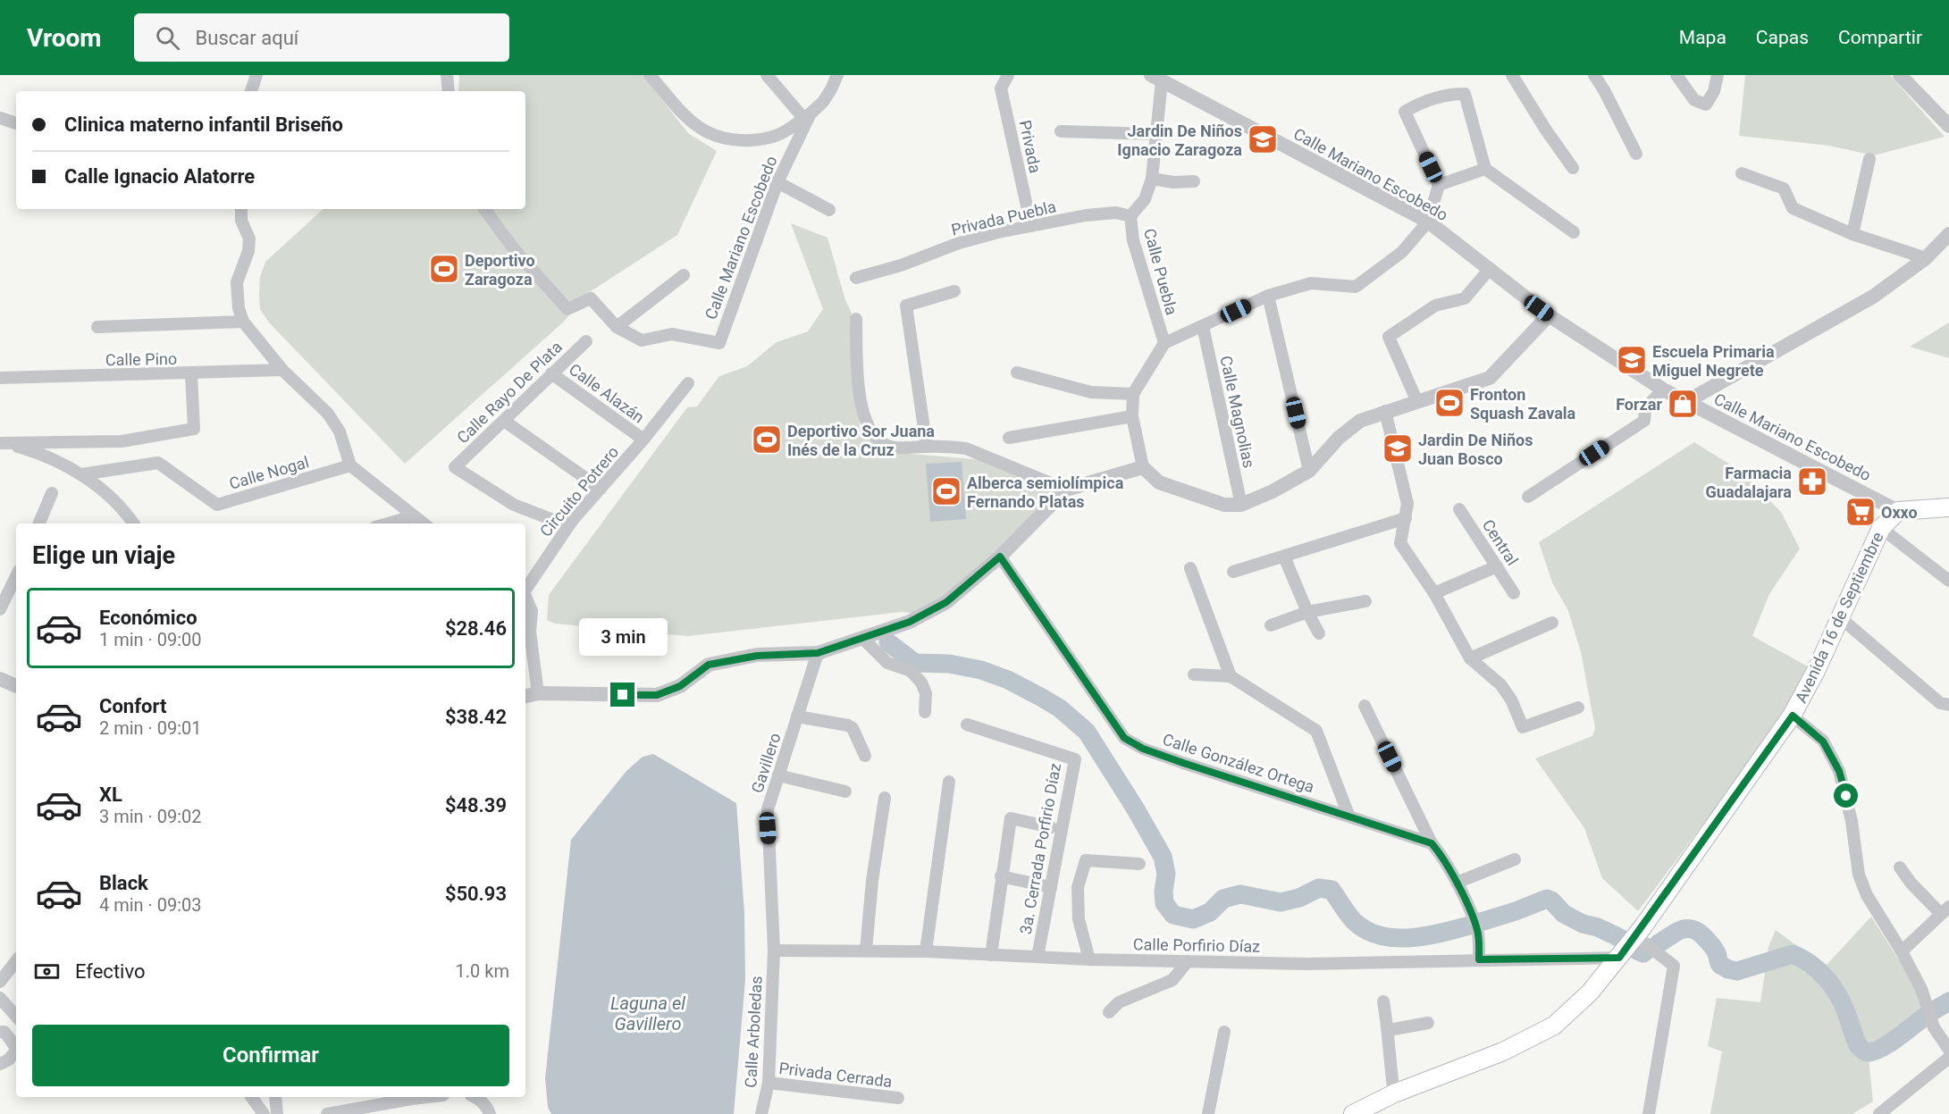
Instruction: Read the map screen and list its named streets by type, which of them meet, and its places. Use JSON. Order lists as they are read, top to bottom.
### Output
{
  "streets": {
    "main road": ["Avenida 16 de Septiembre"],
    "street": [
      "Privada",
      "Calle Mariano Escobedo",
      "Privada Puebla",
      "Calle Puebla",
      "Calle Pino",
      "Calle Rayo De Plata",
      "Calle Alazán",
      "Calle Magnolias",
      "Calle Nogal",
      "Circuito Potrero",
      "Central",
      "Gavillero",
      "Calle González Ortega",
      "3a. Cerrada Porfirio Díaz",
      "Calle Porfirio Díaz",
      "Calle Arboledas",
      "Privada Cerrada"
    ]
  },
  "crossings": [
    ["Privada", "Privada Puebla"],
    ["Calle Mariano Escobedo", "Calle Puebla"],
    ["Calle Mariano Escobedo", "Avenida 16 de Septiembre"],
    ["Privada Puebla", "Calle Puebla"],
    ["Calle Rayo De Plata", "Calle Alazán"],
    ["Calle Rayo De Plata", "Circuito Potrero"],
    ["Calle Alazán", "Circuito Potrero"],
    ["Avenida 16 de Septiembre", "Calle Porfirio Díaz"],
    ["Gavillero", "Calle Porfirio Díaz"],
    ["Gavillero", "Calle Arboledas"],
    ["3a. Cerrada Porfirio Díaz", "Calle Porfirio Díaz"],
    ["Calle Porfirio Díaz", "Calle Arboledas"],
    ["Calle Arboledas", "Privada Cerrada"]
  ],
  "water": ["Laguna el Gavillero"],
  "places": {
    "school or university": ["Jardin De Niños Ignacio Zaragoza", "Escuela Primaria Miguel Negrete", "Jardin De Niños Juan Bosco"],
    "sports": [
      "Deportivo Zaragoza",
      "Fronton Squash Zavala",
      "Deportivo Sor Juana Inés de la Cruz",
      "Alberca semiolímpica Fernando Platas"
    ],
    "shop": ["Forzar"],
    "pharmacy": ["Farmacia Guadalajara"],
    "supermarket": ["Oxxo"]
  },
  "page": {
    "header": "Vroom",
    "search": "Buscar aquí",
    "nav": ["Mapa", "Capas", "Compartir"],
    "banner": ["Clinica materno infantil Briseño", "Calle Ignacio Alatorre"],
    "heading": "Elige un viaje",
    "list": [
      {
        "name": "Económico",
        "note": "1 min · 09:00",
        "value": "$28.46"
      },
      {
        "name": "Confort",
        "note": "2 min · 09:01",
        "value": "$38.42"
      },
      {
        "name": "XL",
        "note": "3 min · 09:02",
        "value": "$48.39"
      },
      {
        "name": "Black",
        "note": "4 min · 09:03",
        "value": "$50.93"
      }
    ],
    "bubble": "3 min",
    "pay": ["Efectivo", "1.0 km"],
    "buttons": "Confirmar"
  }
}
